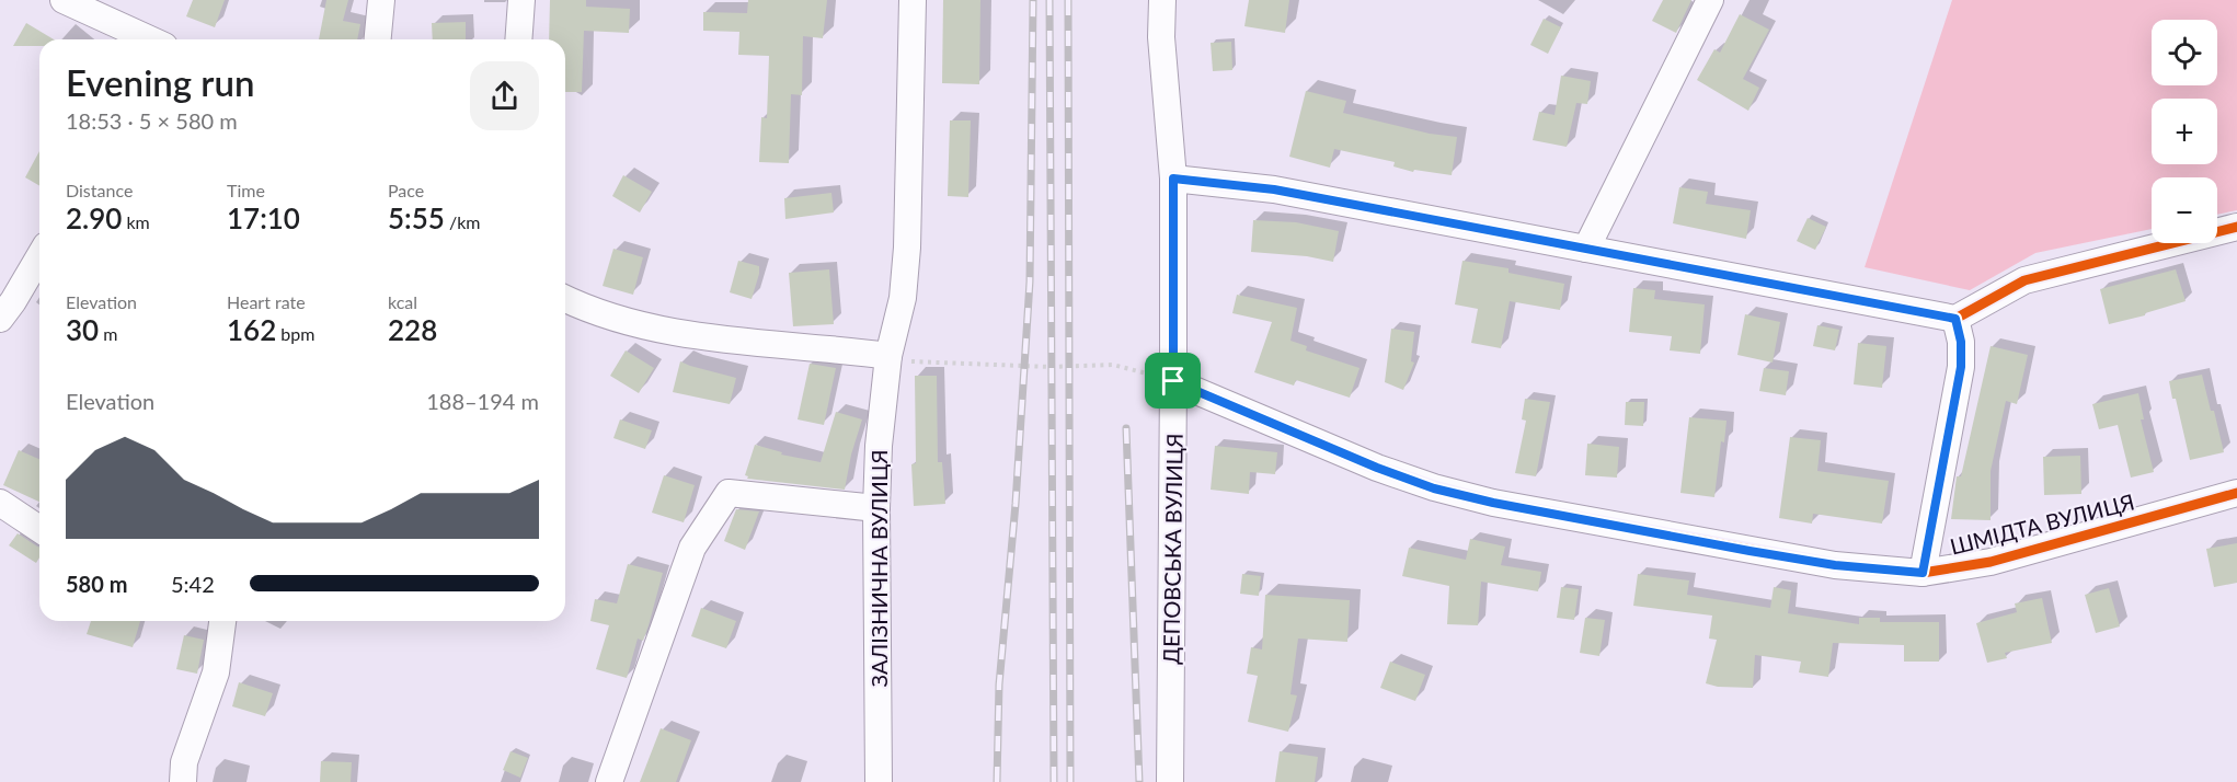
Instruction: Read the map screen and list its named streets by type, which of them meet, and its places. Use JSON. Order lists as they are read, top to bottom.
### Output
{
  "streets": {
    "street": ["ШМІДТА ВУЛИЦЯ", "ДЕПОВСЬКА ВУЛИЦЯ", "ЗАЛІЗНИЧНА ВУЛИЦЯ"]
  },
  "crossings": [
    ["ШМІДТА ВУЛИЦЯ", "ДЕПОВСЬКА ВУЛИЦЯ"]
  ],
  "page": {
    "map_buttons": ["+", "−"],
    "heading": ["Evening run", "18:53 · 5 × 580 m"],
    "stats": [
      ["Distance", "2.90 km"],
      ["Time", "17:10"],
      ["Pace", "5:55 /km"],
      ["Elevation", "30 m"],
      ["Heart rate", "162 bpm"],
      ["kcal", "228"]
    ],
    "chart": ["Elevation", "188–194 m"],
    "list": [
      {
        "name": "580 m",
        "note": "5:42"
      }
    ]
  }
}
